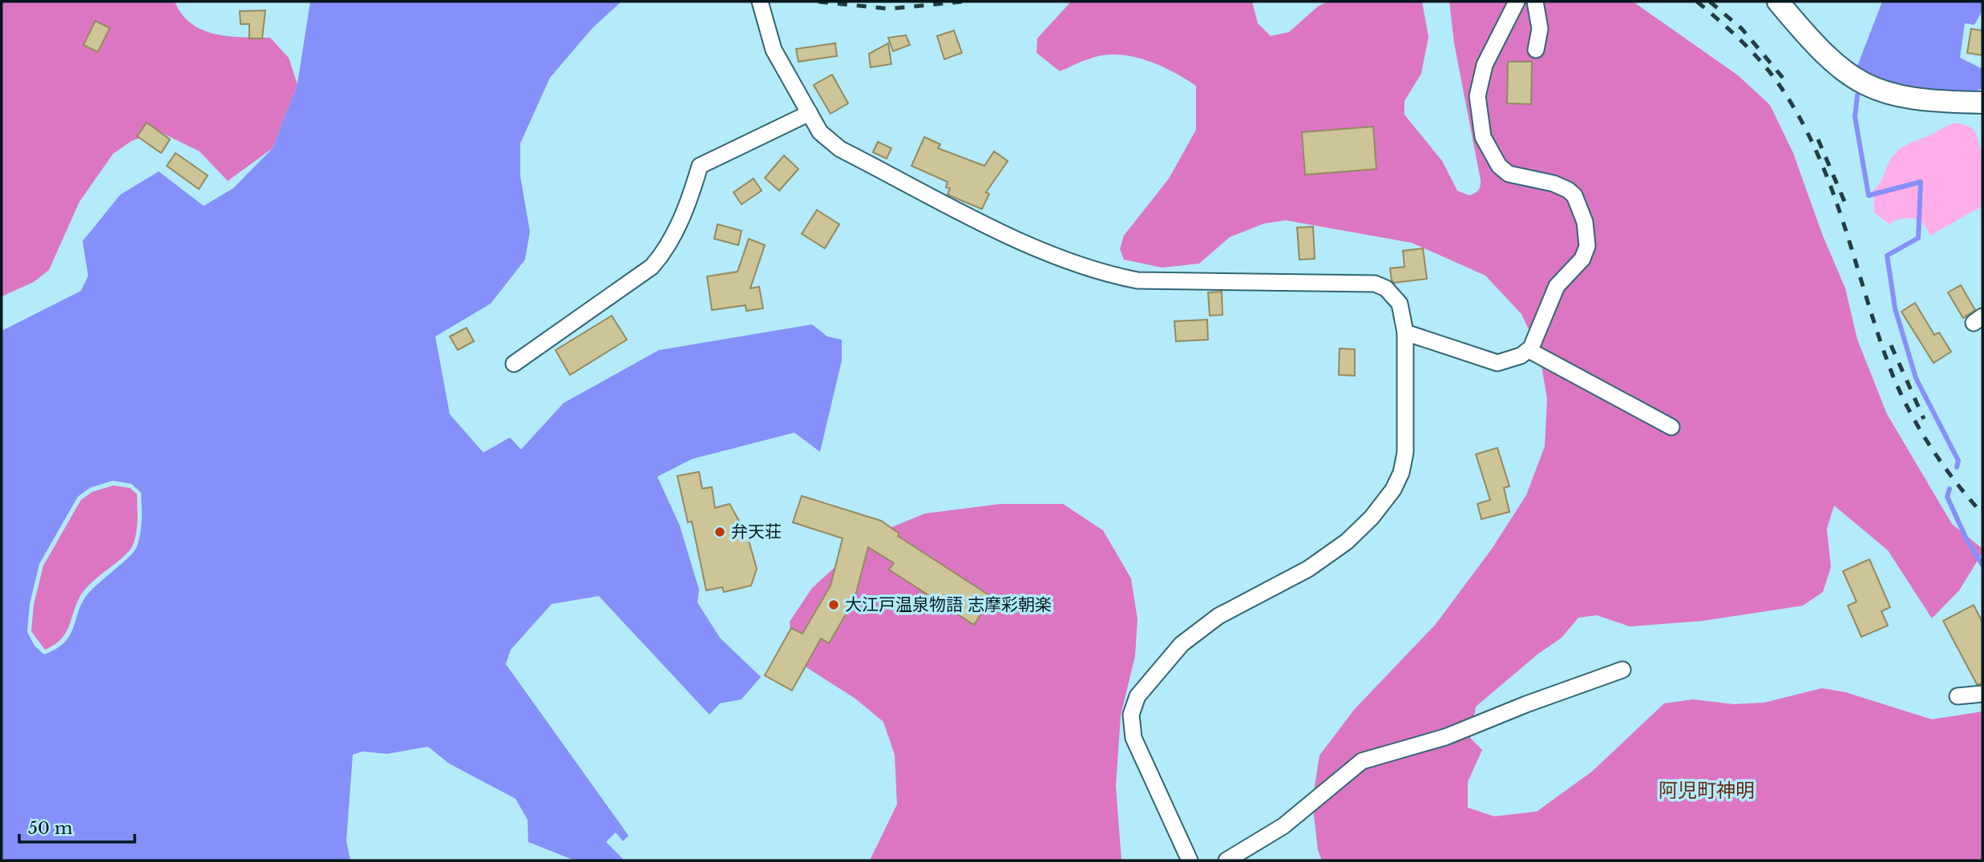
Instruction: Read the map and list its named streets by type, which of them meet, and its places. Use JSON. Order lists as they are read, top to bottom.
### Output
{
  "districts": ["阿児町神明"],
  "places": ["弁天荘", "大江戸温泉物語 志摩彩朝楽"],
  "scale_bar": "50 m"
}
